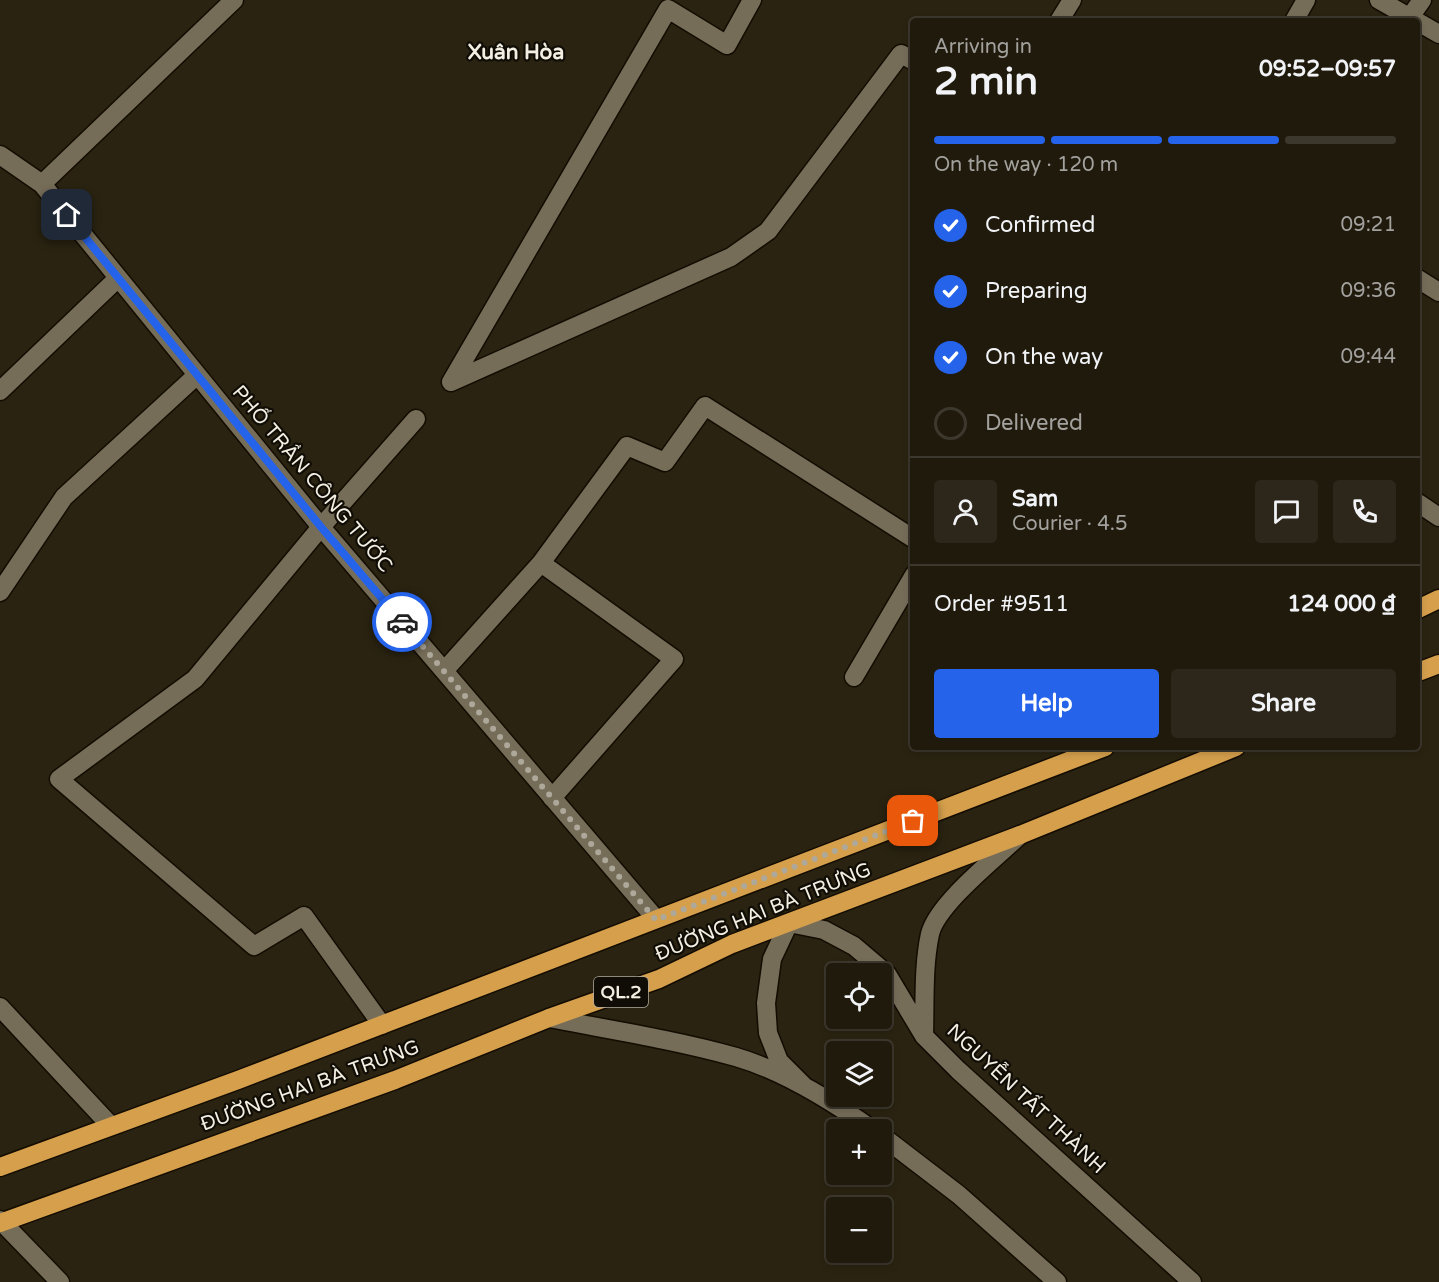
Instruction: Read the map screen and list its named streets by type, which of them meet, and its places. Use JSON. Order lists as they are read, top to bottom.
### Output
{
  "streets": {
    "highway": ["ĐƯỜNG HAI BÀ TRƯNG", "QL.2"],
    "street": ["PHỐ TRẦN CÔNG TƯỚC", "NGUYỄN TẤT THÀNH"]
  },
  "crossings": [
    ["PHỐ TRẦN CÔNG TƯỚC", "ĐƯỜNG HAI BÀ TRƯNG"],
    ["ĐƯỜNG HAI BÀ TRƯNG", "NGUYỄN TẤT THÀNH"]
  ],
  "districts": ["Xuân Hòa"],
  "page": {
    "heading": ["2 min", "Arriving in", "09:52–09:57"],
    "panel": [
      "Sam",
      "Courier · 4.5",
      "Order #9511",
      "124 000 ₫"
    ],
    "bar": "On the way · 120 m",
    "list": [
      ["Confirmed", "09:21"],
      ["Preparing", "09:36"],
      ["On the way", "09:44"],
      "Delivered"
    ],
    "buttons": ["Help", "Share"],
    "map_buttons": ["+", "−"]
  }
}
